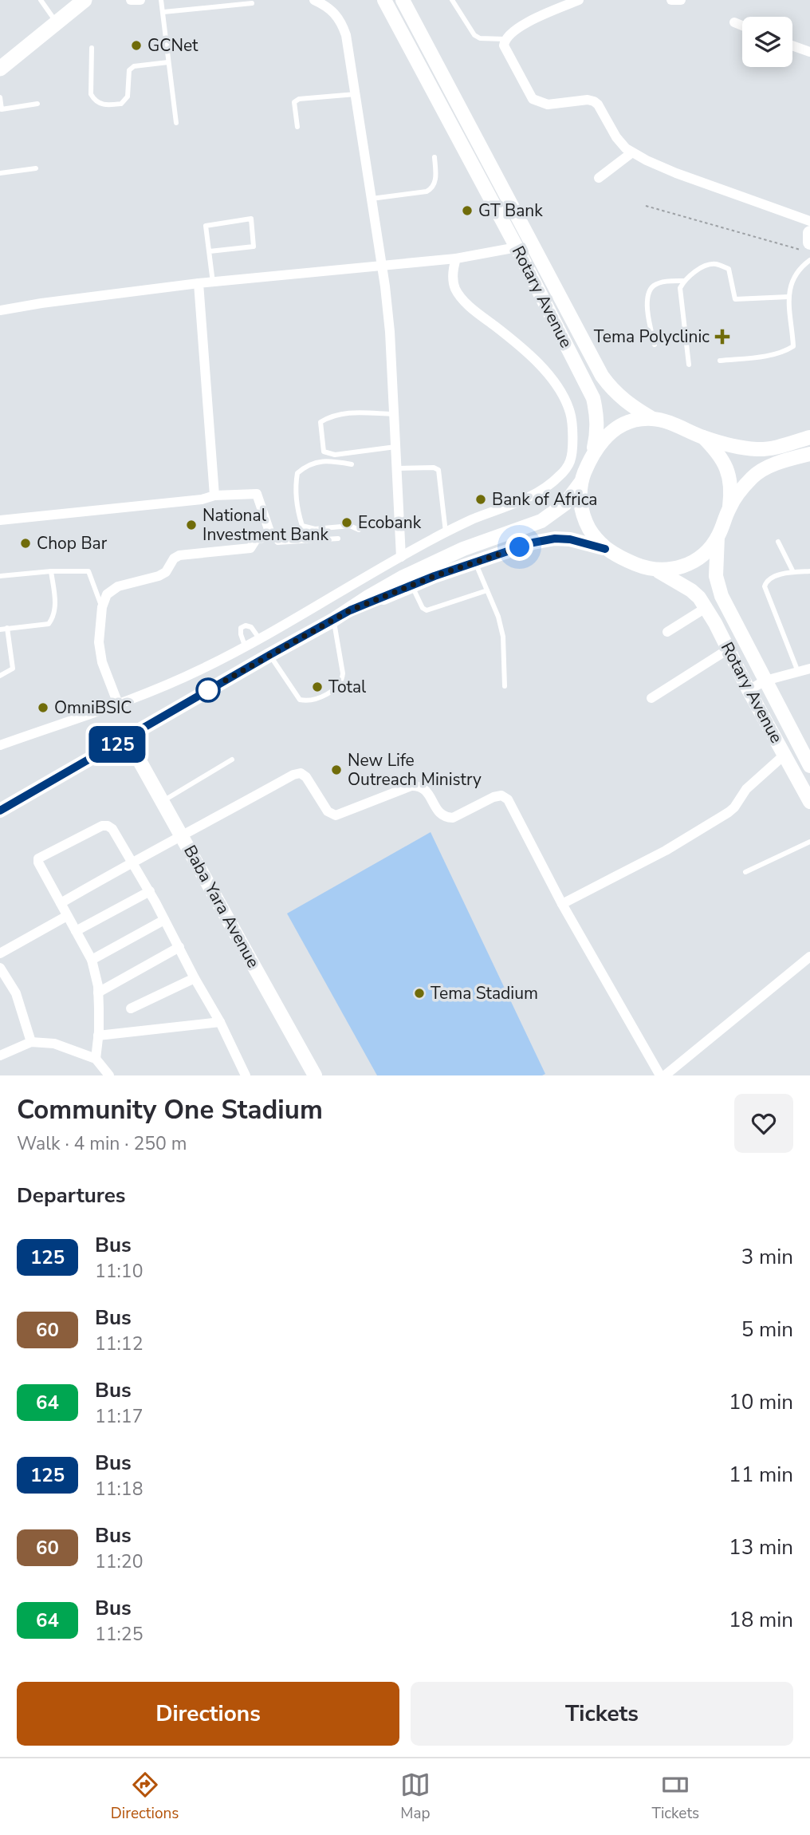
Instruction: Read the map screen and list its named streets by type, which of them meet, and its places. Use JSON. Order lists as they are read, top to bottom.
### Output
{
  "streets": {
    "main road": ["Rotary Avenue", "Baba Yara Avenue"]
  },
  "places": {
    "other": [
      "GCNet",
      "GT Bank",
      "Bank of Africa",
      "Ecobank",
      "National Investment Bank",
      "Chop Bar",
      "Total",
      "OmniBSIC",
      "New Life Outreach Ministry",
      "Tema Stadium"
    ],
    "health": ["Tema Polyclinic"]
  },
  "lines": ["bus line 125"],
  "page": {
    "on_map": "125",
    "heading": [
      ["Community One Stadium", "Walk · 4 min · 250 m"],
      "Departures"
    ],
    "list": [
      {
        "mark": "125",
        "name": "Bus",
        "note": "11:10",
        "value": "3 min"
      },
      {
        "mark": "60",
        "name": "Bus",
        "note": "11:12",
        "value": "5 min"
      },
      {
        "mark": "64",
        "name": "Bus",
        "note": "11:17",
        "value": "10 min"
      },
      {
        "mark": "125",
        "name": "Bus",
        "note": "11:18",
        "value": "11 min"
      },
      {
        "mark": "60",
        "name": "Bus",
        "note": "11:20",
        "value": "13 min"
      },
      {
        "mark": "64",
        "name": "Bus",
        "note": "11:25",
        "value": "18 min"
      }
    ],
    "buttons": ["Directions", "Tickets"],
    "tabs": ["Directions", "Map", "Tickets"]
  }
}
